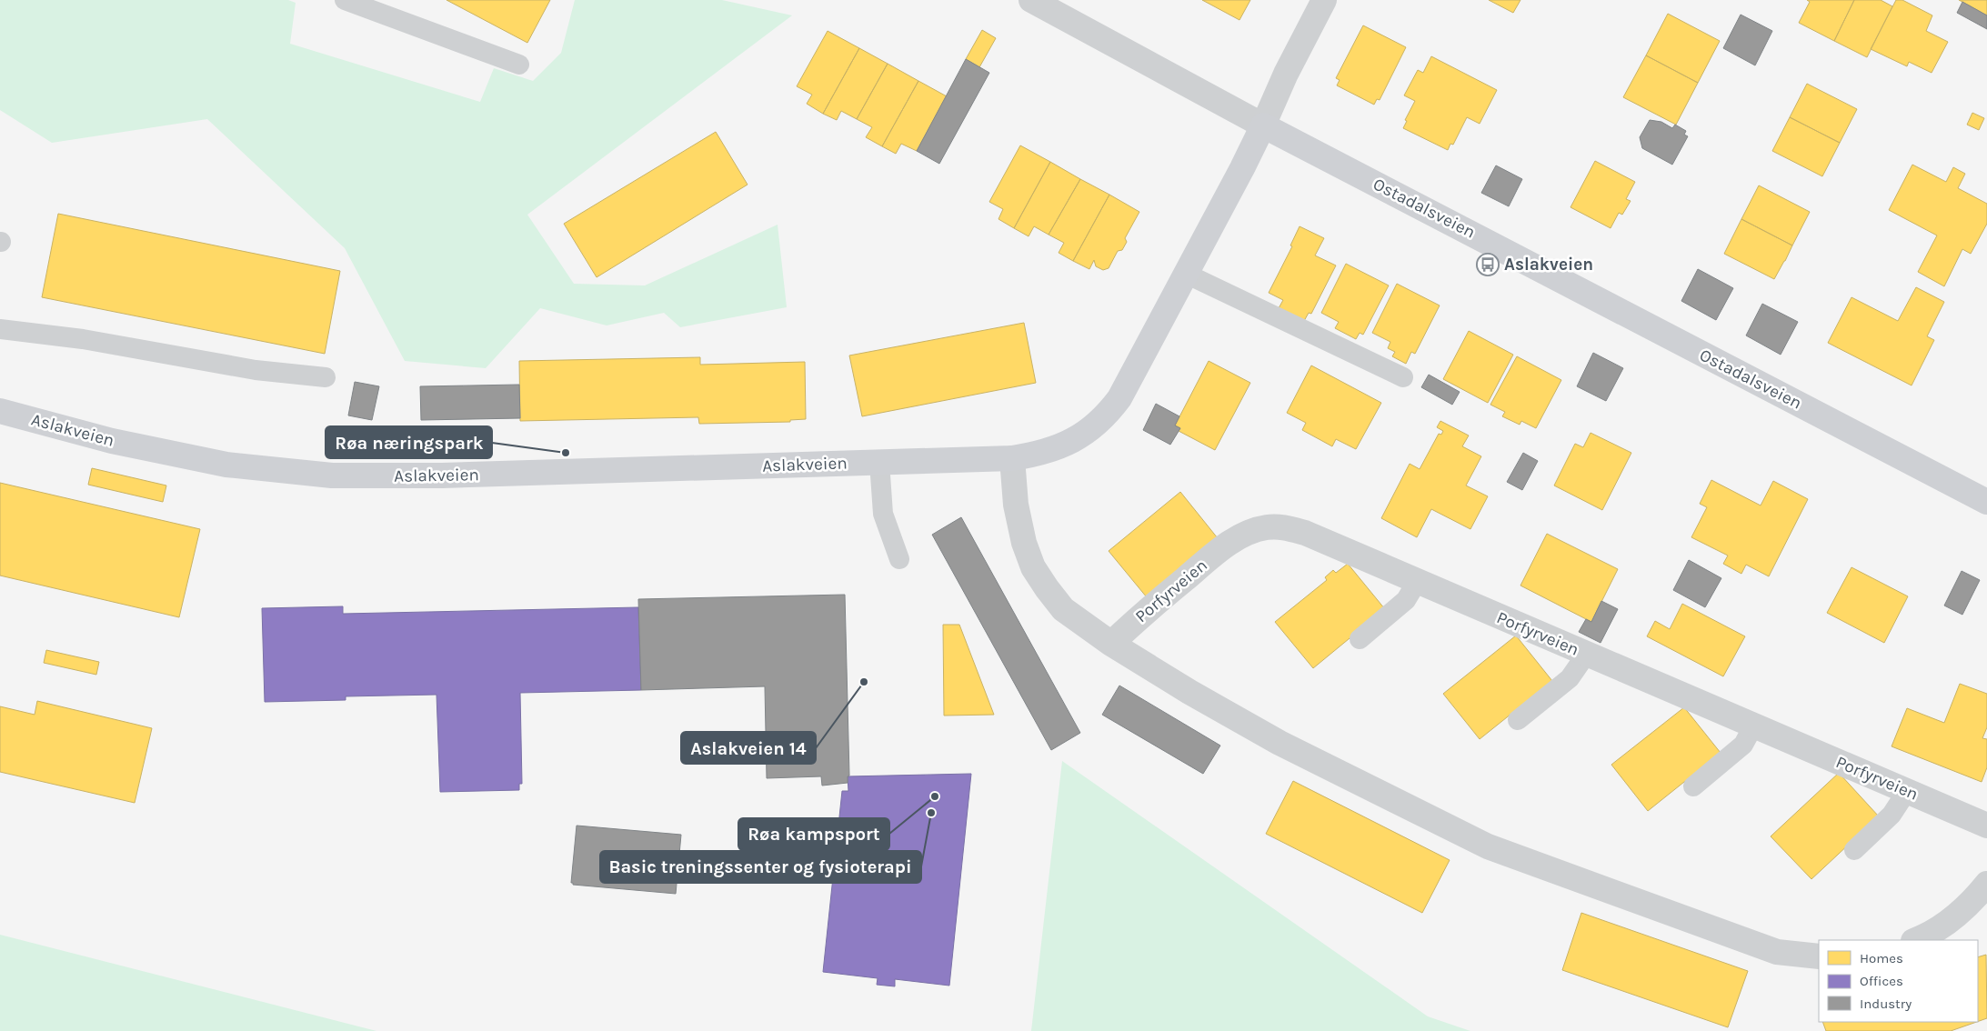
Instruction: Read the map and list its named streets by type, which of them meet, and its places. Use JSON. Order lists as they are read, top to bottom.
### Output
{
  "streets": {
    "street": ["Ostadalsveien", "Aslakveien", "Porfyrveien"]
  },
  "crossings": [
    ["Ostadalsveien", "Aslakveien"]
  ],
  "places": {
    "bus stop": ["Aslakveien"],
    "other": [
      "Røa næringspark",
      "Aslakveien 14",
      "Røa kampsport",
      "Basic treningssenter og fysioterapi"
    ]
  },
  "legend": ["Homes", "Offices", "Industry"]
}
